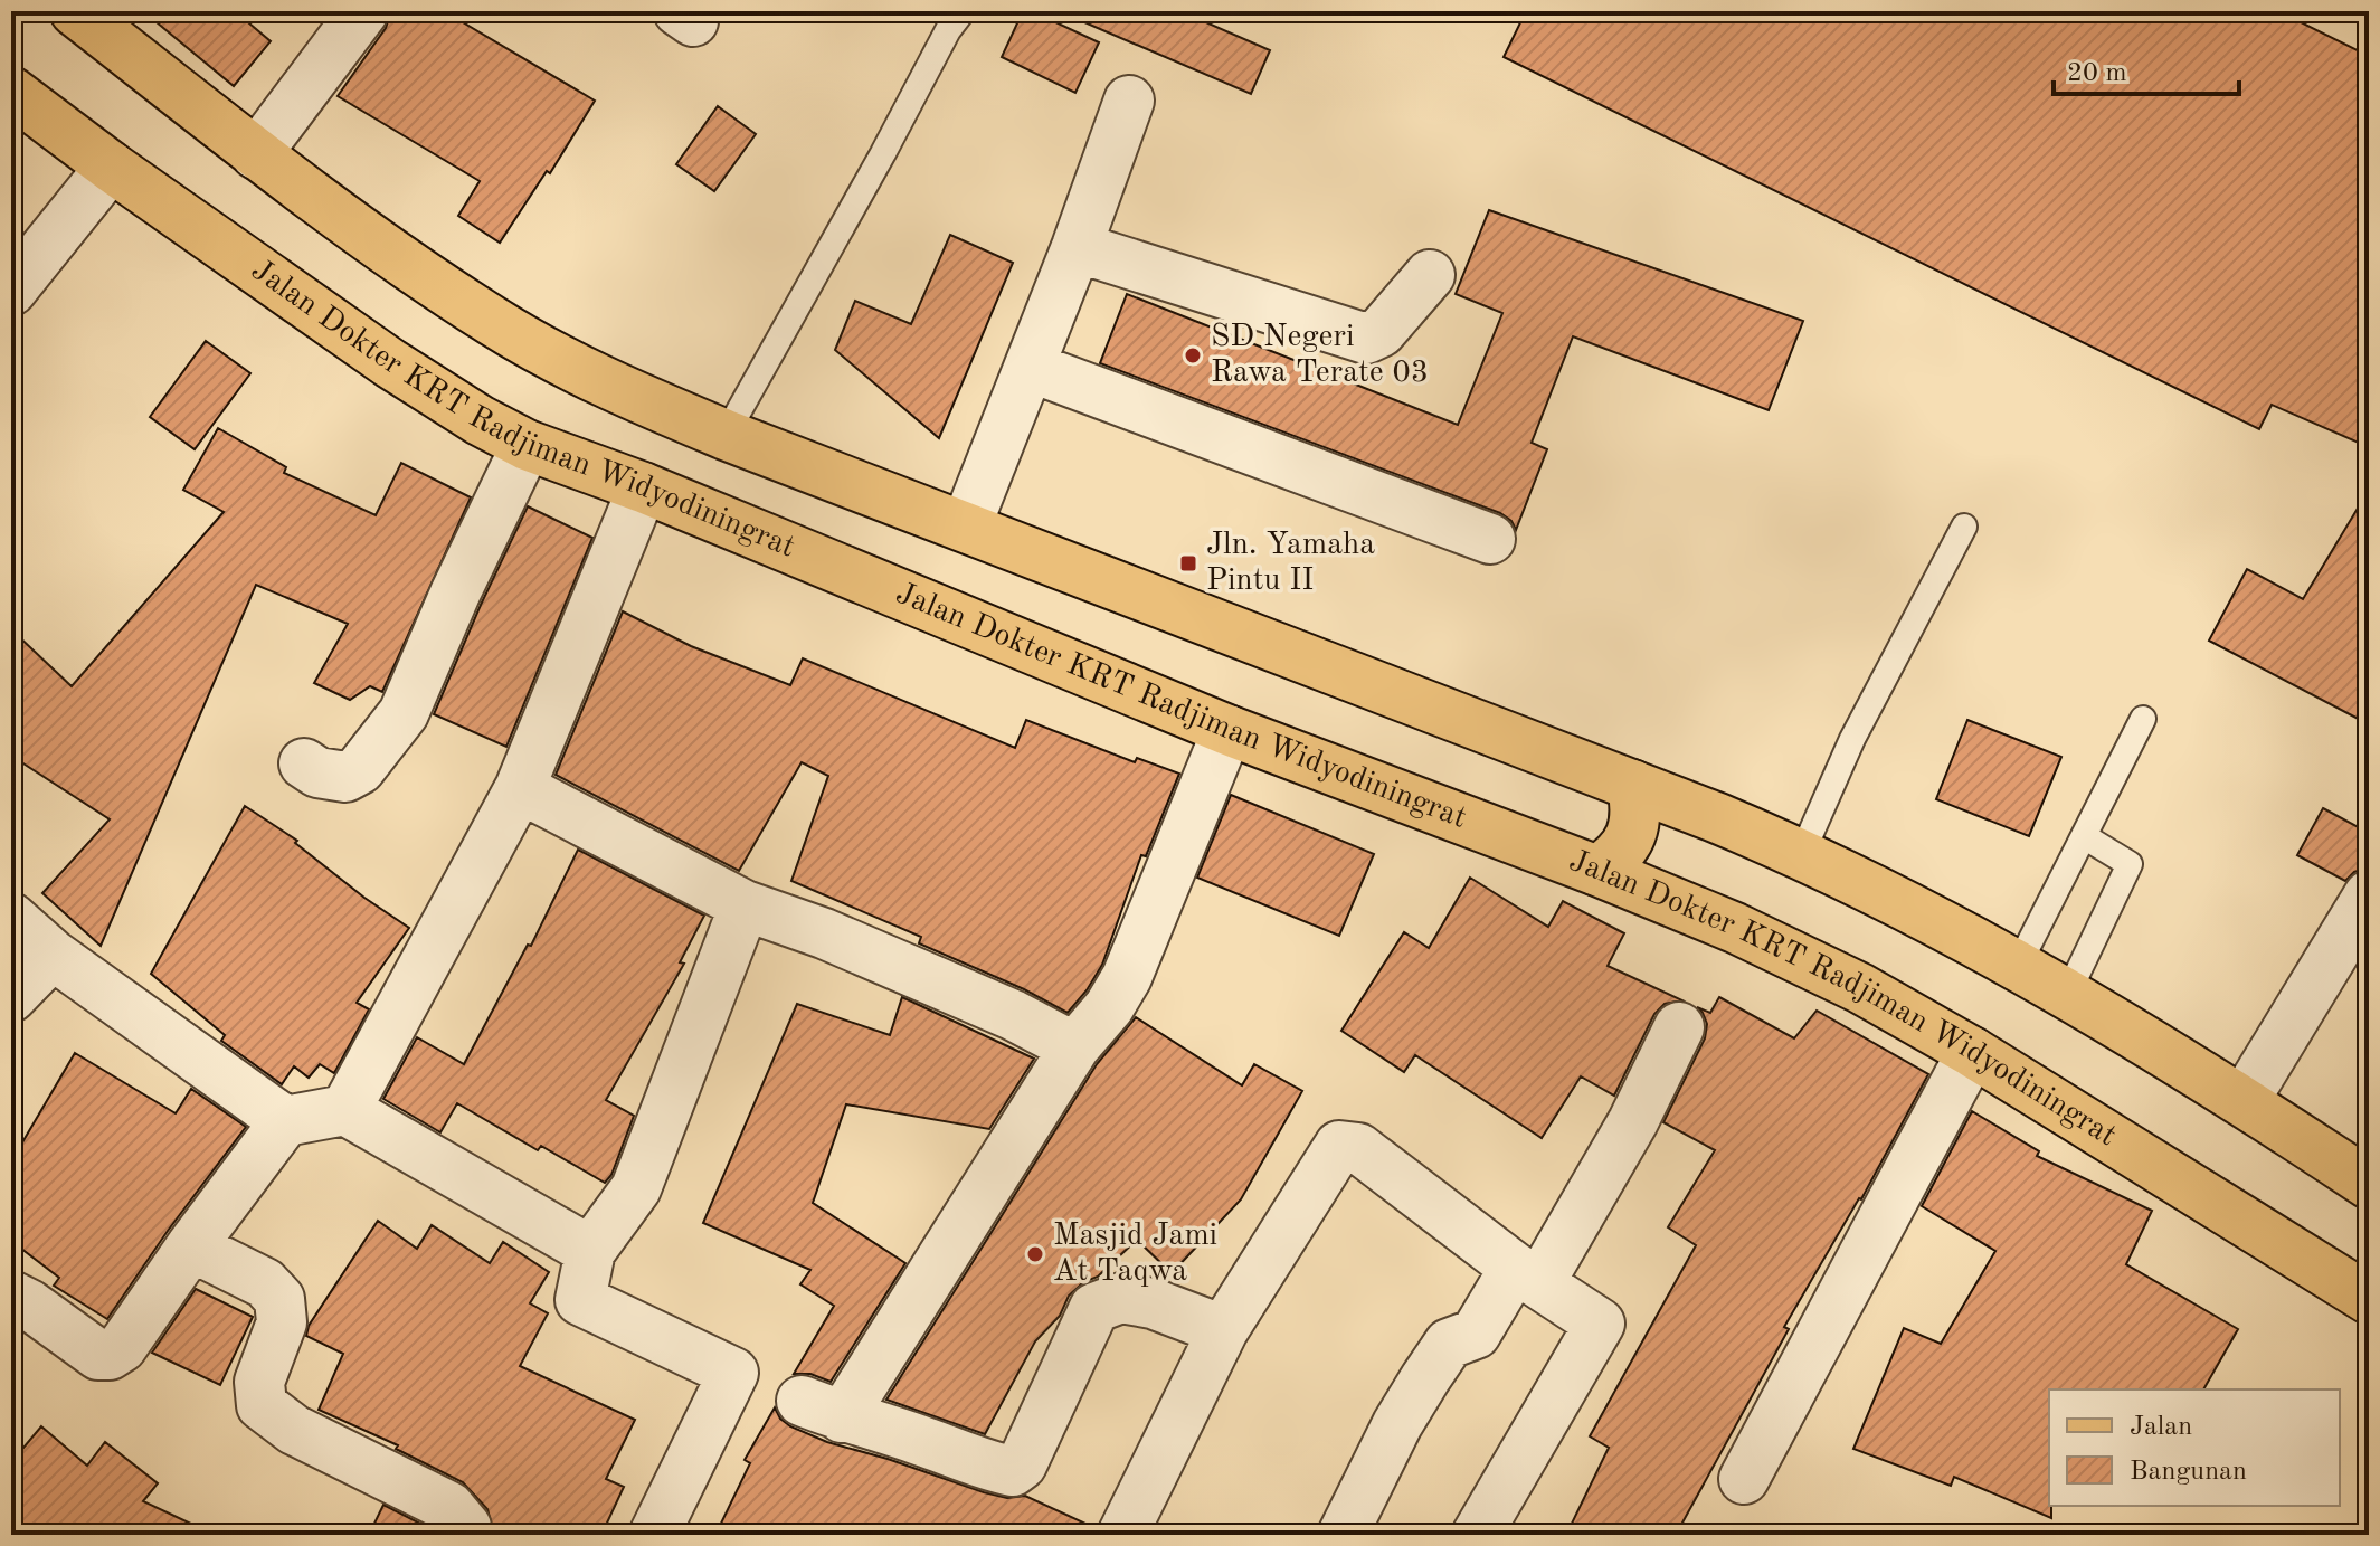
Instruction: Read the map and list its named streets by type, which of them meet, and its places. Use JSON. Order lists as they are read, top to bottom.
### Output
{
  "streets": {
    "main road": ["Jalan Dokter KRT Radjiman Widyodiningrat"]
  },
  "places": {
    "other": ["SD Negeri Rawa Terate 03", "Masjid Jami At Taqwa"],
    "transit": ["Jln. Yamaha Pintu II"]
  },
  "legend": ["Jalan", "Bangunan"],
  "scale_bar": "20 m"
}
